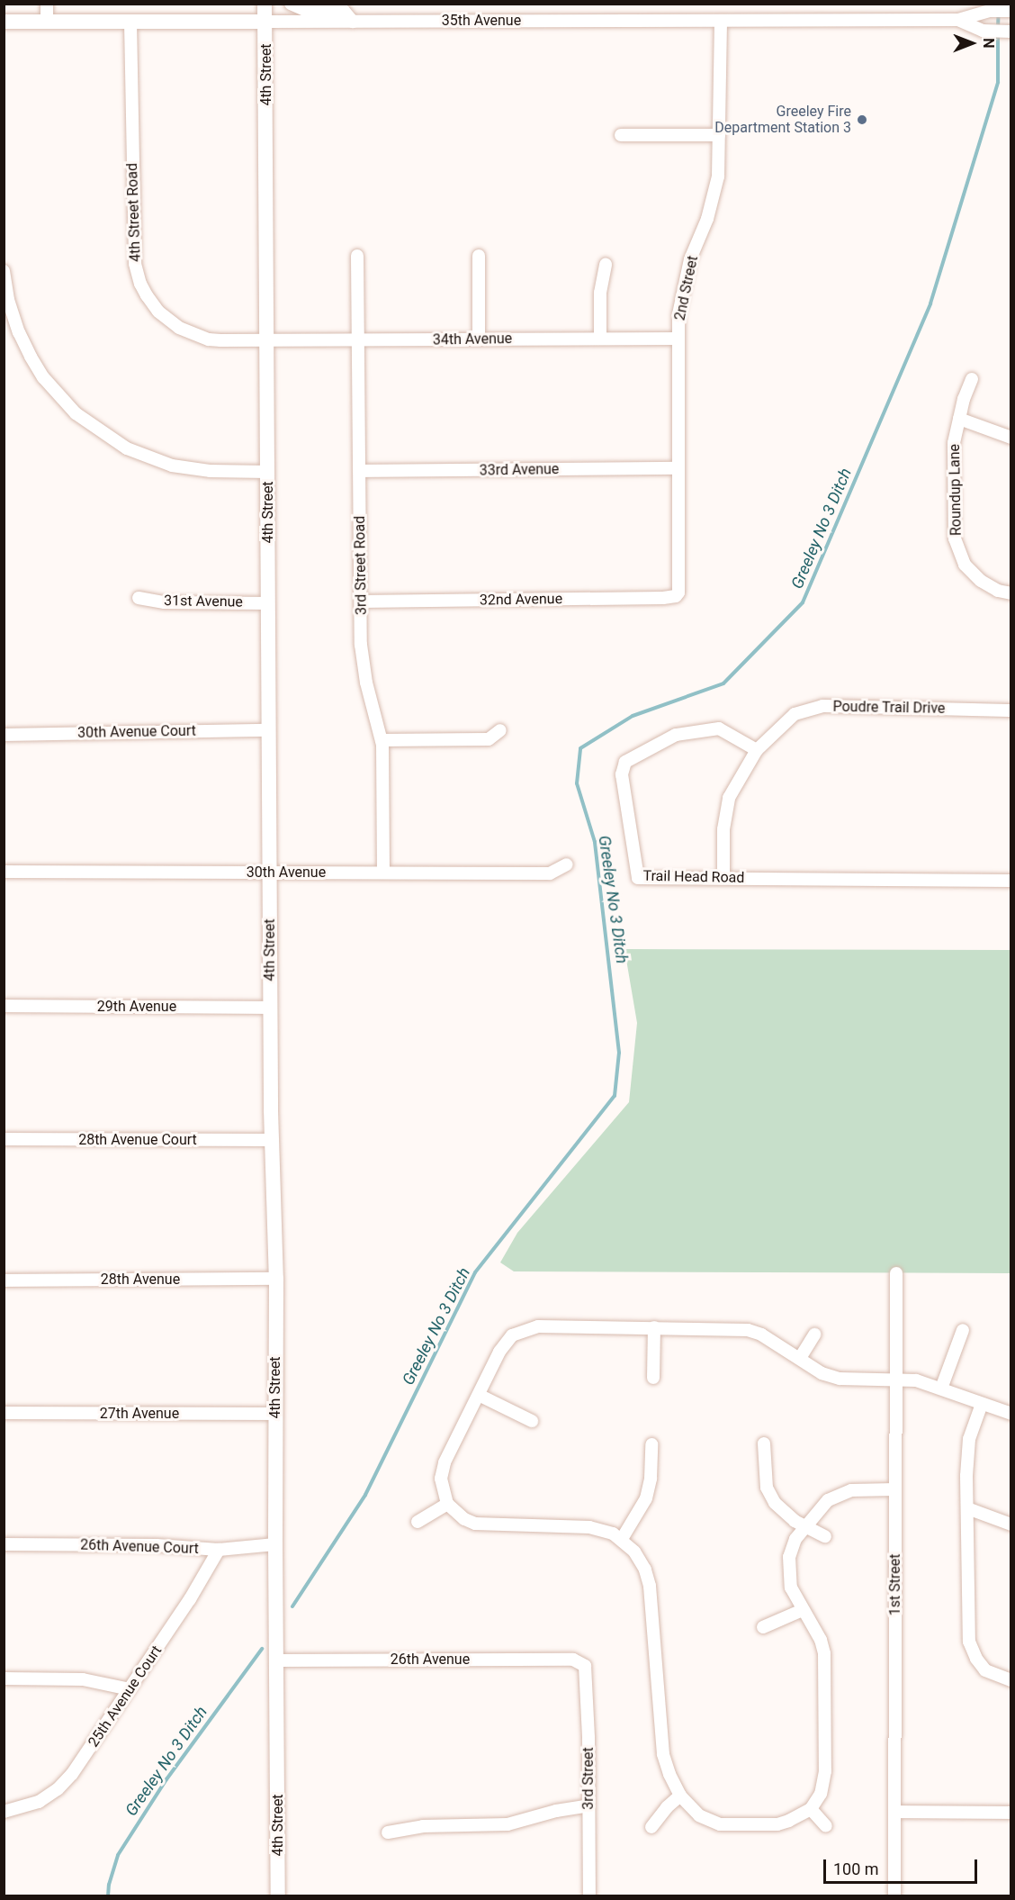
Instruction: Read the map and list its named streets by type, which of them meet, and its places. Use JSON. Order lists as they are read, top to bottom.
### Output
{
  "streets": {
    "main road": ["35th Avenue", "4th Street"],
    "street": [
      "4th Street Road",
      "2nd Street",
      "34th Avenue",
      "33rd Avenue",
      "Roundup Lane",
      "3rd Street Road",
      "32nd Avenue",
      "31st Avenue",
      "Poudre Trail Drive",
      "30th Avenue Court",
      "30th Avenue",
      "Trail Head Road",
      "29th Avenue",
      "28th Avenue Court",
      "28th Avenue",
      "27th Avenue",
      "26th Avenue Court",
      "1st Street",
      "26th Avenue",
      "25th Avenue Court",
      "3rd Street"
    ]
  },
  "crossings": [
    ["35th Avenue", "4th Street"],
    ["35th Avenue", "4th Street Road"],
    ["35th Avenue", "2nd Street"],
    ["4th Street", "4th Street Road"],
    ["4th Street", "34th Avenue"],
    ["4th Street", "31st Avenue"],
    ["4th Street", "30th Avenue Court"],
    ["4th Street", "30th Avenue"],
    ["4th Street", "29th Avenue"],
    ["4th Street", "28th Avenue Court"],
    ["4th Street", "28th Avenue"],
    ["4th Street", "27th Avenue"],
    ["4th Street", "26th Avenue Court"],
    ["4th Street", "26th Avenue"],
    ["4th Street Road", "34th Avenue"],
    ["2nd Street", "34th Avenue"],
    ["2nd Street", "33rd Avenue"],
    ["2nd Street", "32nd Avenue"],
    ["34th Avenue", "3rd Street Road"],
    ["33rd Avenue", "3rd Street Road"],
    ["3rd Street Road", "32nd Avenue"],
    ["3rd Street Road", "30th Avenue"],
    ["Poudre Trail Drive", "Trail Head Road"],
    ["26th Avenue Court", "25th Avenue Court"],
    ["26th Avenue", "3rd Street"]
  ],
  "water": ["Greeley No 3 Ditch"],
  "places": ["Greeley Fire Department Station 3"],
  "scale_bar": "100 m",
  "north": "right"
}
